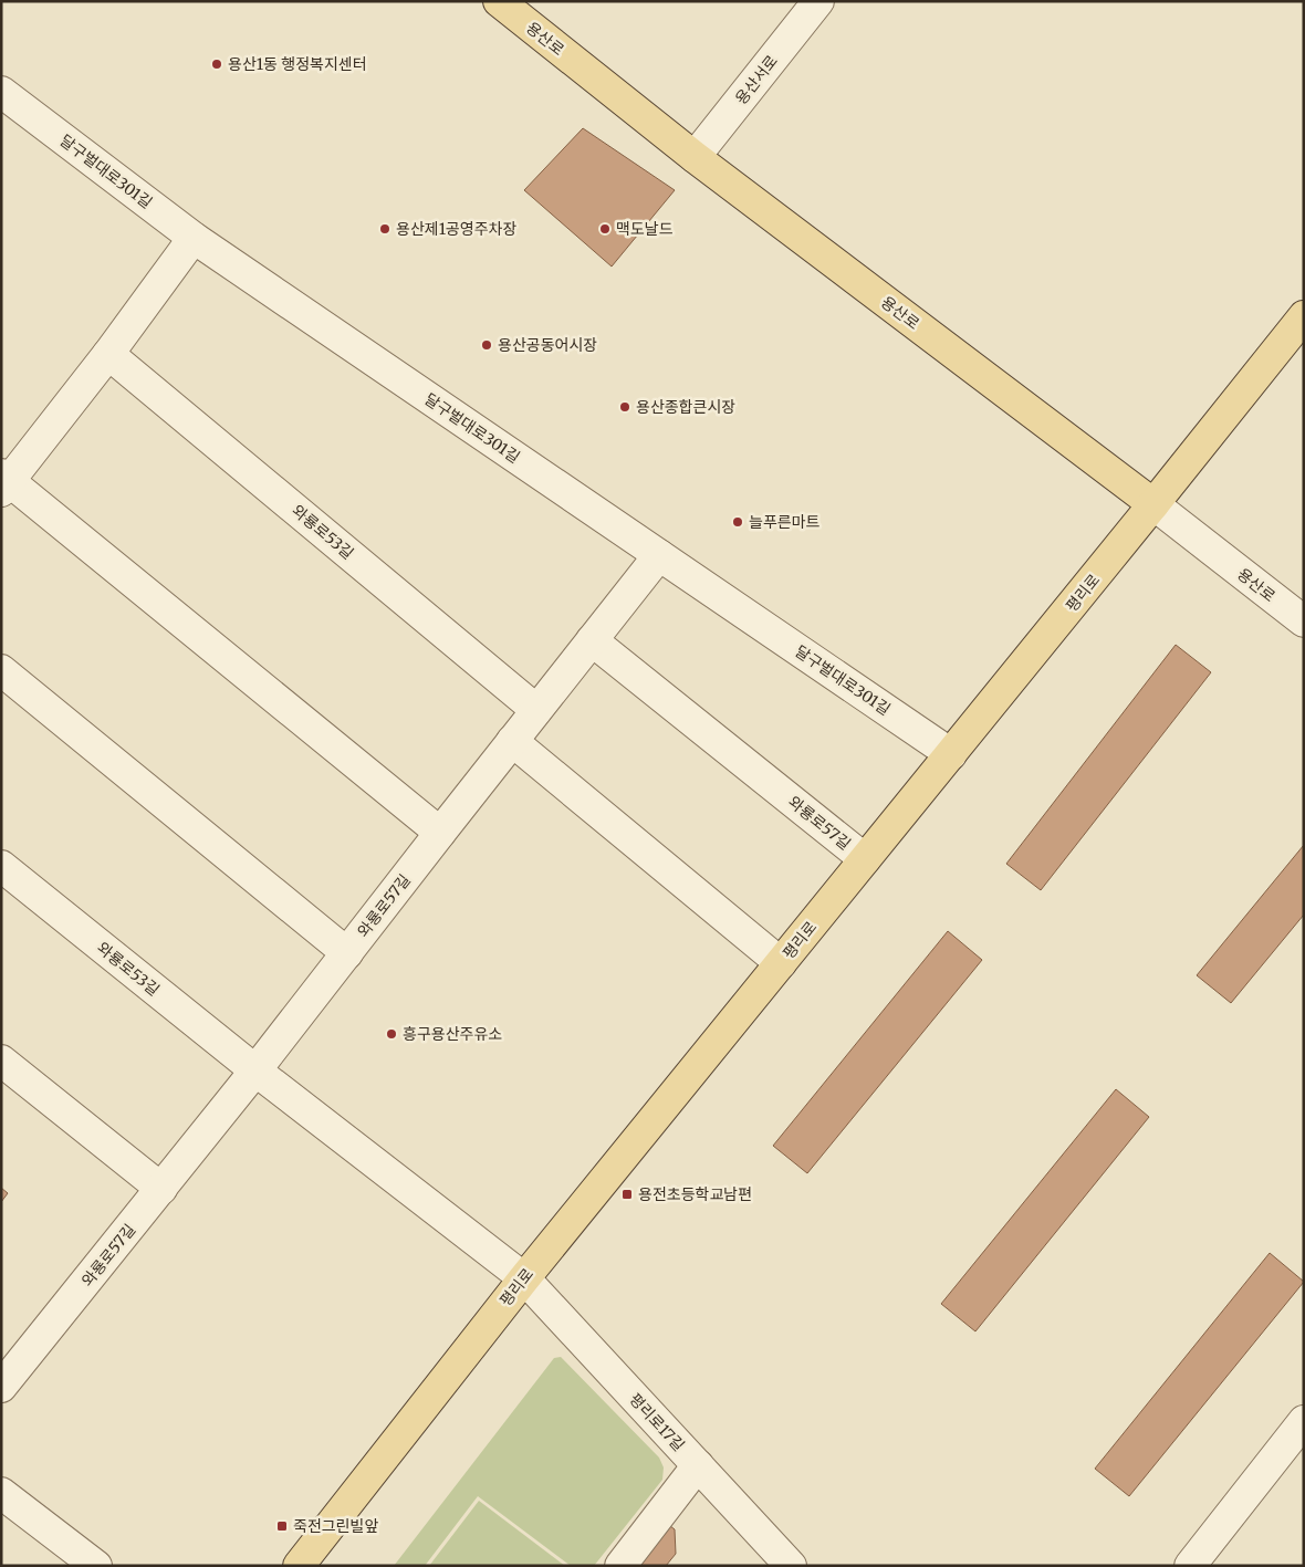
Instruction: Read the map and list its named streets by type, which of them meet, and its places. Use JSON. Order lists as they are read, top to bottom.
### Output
{
  "streets": {
    "main road": ["용산로", "평리로"],
    "street": [
      "용산서로",
      "달구벌대로301길",
      "와룡로53길",
      "와룡로57길",
      "평리로17길"
    ]
  },
  "crossings": [
    ["용산로", "용산서로"],
    ["용산로", "평리로"],
    ["달구벌대로301길", "평리로"],
    ["달구벌대로301길", "와룡로57길"],
    ["와룡로53길", "와룡로57길"],
    ["평리로", "와룡로57길"],
    ["평리로", "평리로17길"]
  ],
  "places": {
    "other": [
      "용산1동 행정복지센터",
      "용산제1공영주차장",
      "맥도날드",
      "용산공동어시장",
      "용산종합큰시장",
      "늘푸른마트",
      "흥구용산주유소"
    ],
    "transit": ["용전초등학교남편", "죽전그린빌앞"]
  }
}
